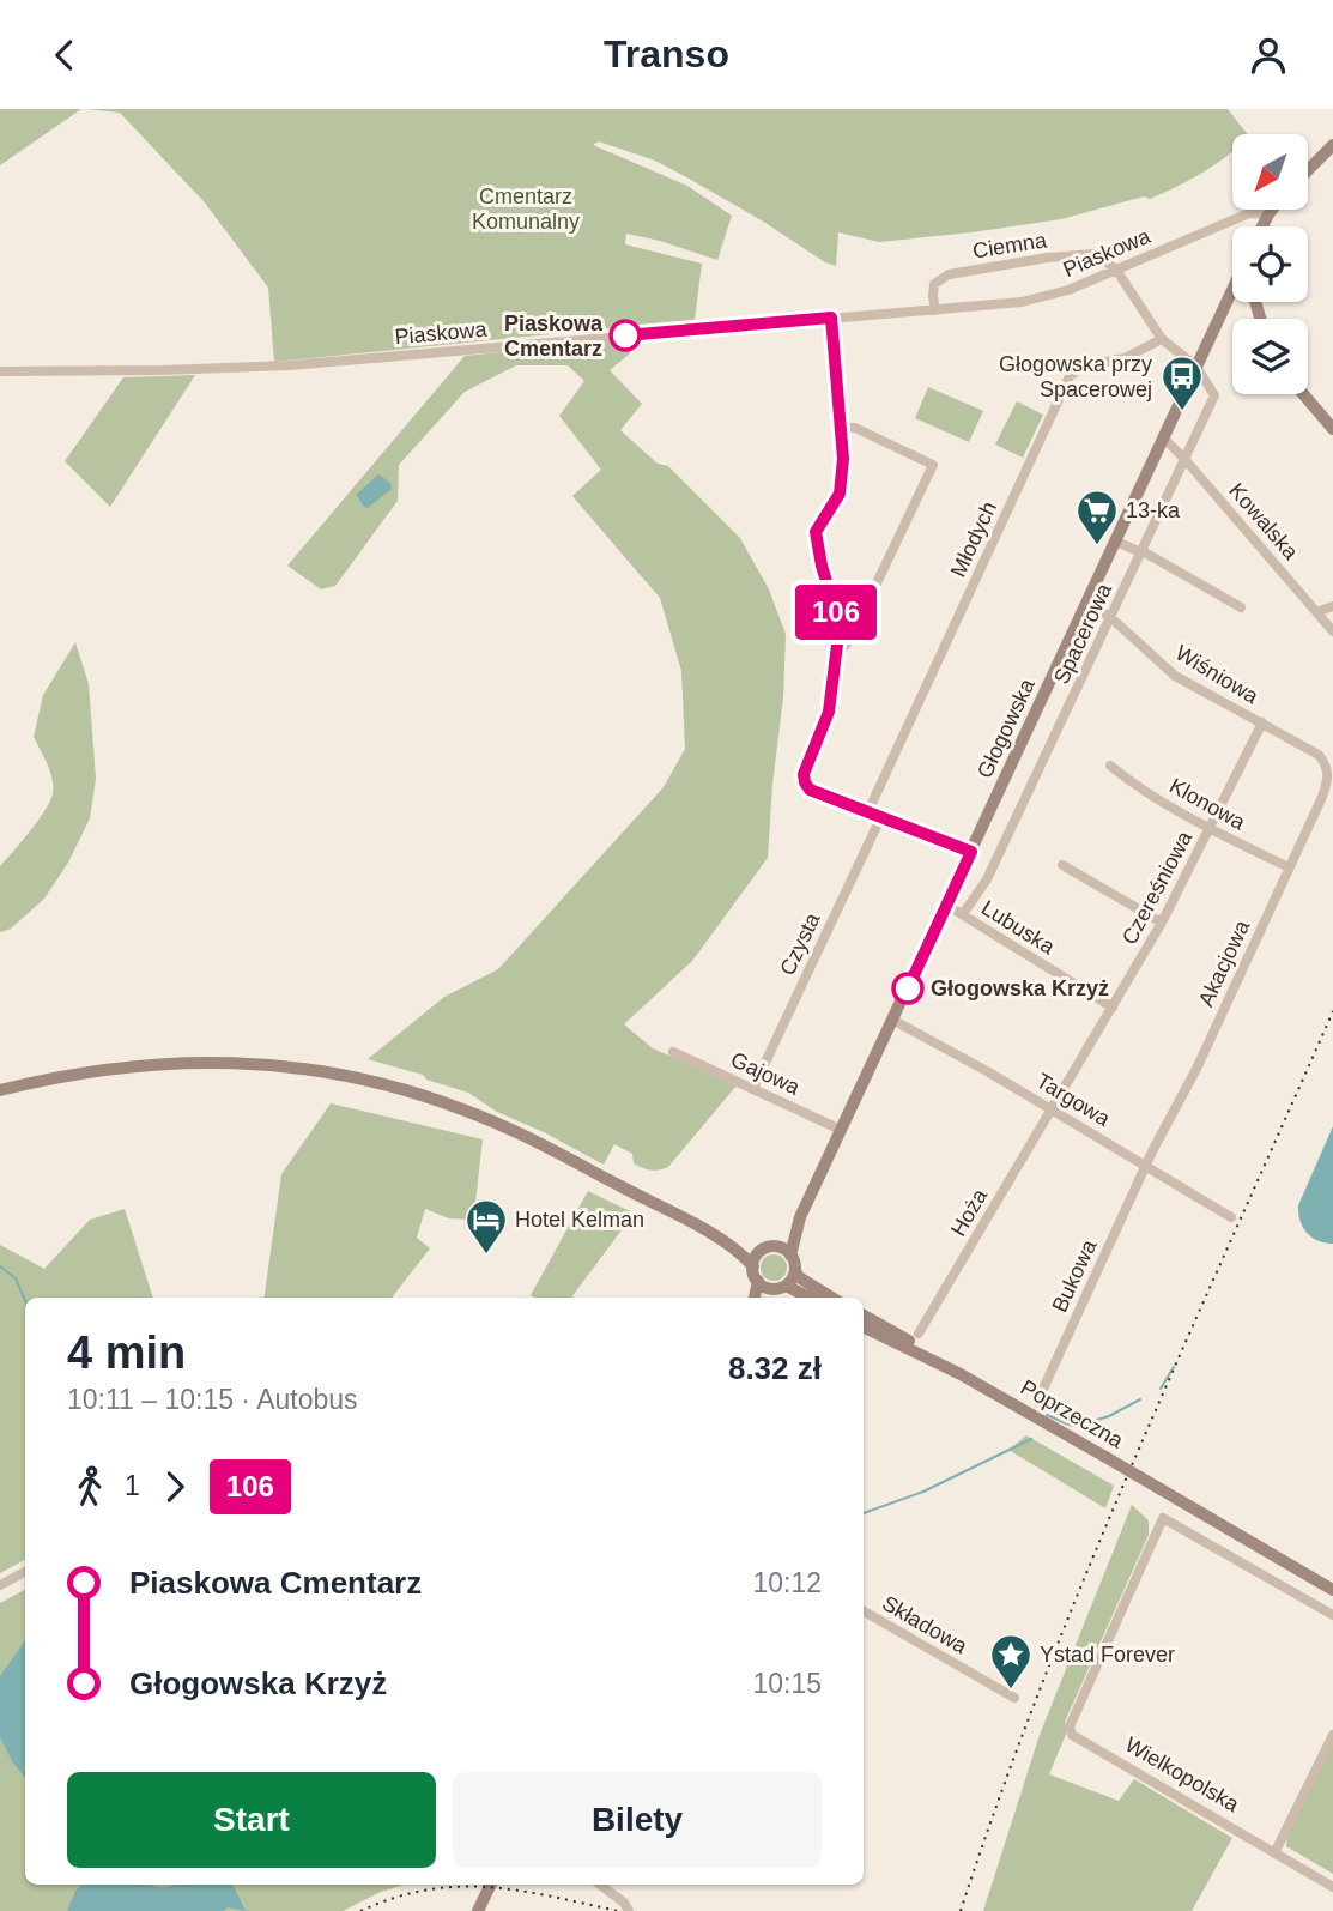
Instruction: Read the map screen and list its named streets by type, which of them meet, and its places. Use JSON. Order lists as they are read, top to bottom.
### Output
{
  "streets": {
    "main road": ["Głogowska", "Poprzeczna"],
    "street": [
      "Ciemna",
      "Piaskowa",
      "Kowalska",
      "Młodych",
      "Spacerowa",
      "Wiśniowa",
      "Klonowa",
      "Czereśniowa",
      "Lubuska",
      "Czysta",
      "Akacjowa",
      "Gajowa",
      "Targowa",
      "Hoża",
      "Bukowa",
      "Składowa",
      "Wielkopolska"
    ]
  },
  "crossings": [
    ["Ciemna", "Piaskowa"],
    ["Kowalska", "Spacerowa"],
    ["Kowalska", "Głogowska"],
    ["Spacerowa", "Wiśniowa"],
    ["Spacerowa", "Głogowska"],
    ["Spacerowa", "Lubuska"],
    ["Wiśniowa", "Głogowska"],
    ["Wiśniowa", "Czereśniowa"],
    ["Wiśniowa", "Akacjowa"],
    ["Głogowska", "Lubuska"],
    ["Głogowska", "Gajowa"],
    ["Głogowska", "Targowa"],
    ["Klonowa", "Czereśniowa"],
    ["Klonowa", "Akacjowa"],
    ["Czereśniowa", "Lubuska"],
    ["Czereśniowa", "Targowa"],
    ["Czereśniowa", "Hoża"],
    ["Czysta", "Gajowa"],
    ["Akacjowa", "Targowa"],
    ["Akacjowa", "Bukowa"],
    ["Targowa", "Hoża"],
    ["Targowa", "Bukowa"]
  ],
  "parks": ["Cmentarz Komunalny"],
  "places": {
    "other": ["Piaskowa Cmentarz", "Głogowska Krzyż"],
    "bus stop": ["Głogowska przy Spacerowej"],
    "supermarket": ["13-ka"],
    "hotel": ["Hotel Kelman"],
    "place": ["Ystad Forever"]
  },
  "lines": ["bus line 106"],
  "north": "bottom left",
  "page": {
    "header": "Transo",
    "on_map": "106",
    "heading": ["4 min", "10:11 – 10:15 · Autobus", "8.32 zł"],
    "legs": ["1", "106"],
    "list": [
      {
        "name": "Piaskowa Cmentarz",
        "value": "10:12"
      },
      {
        "name": "Głogowska Krzyż",
        "value": "10:15"
      }
    ],
    "buttons": ["Start", "Bilety"]
  }
}
